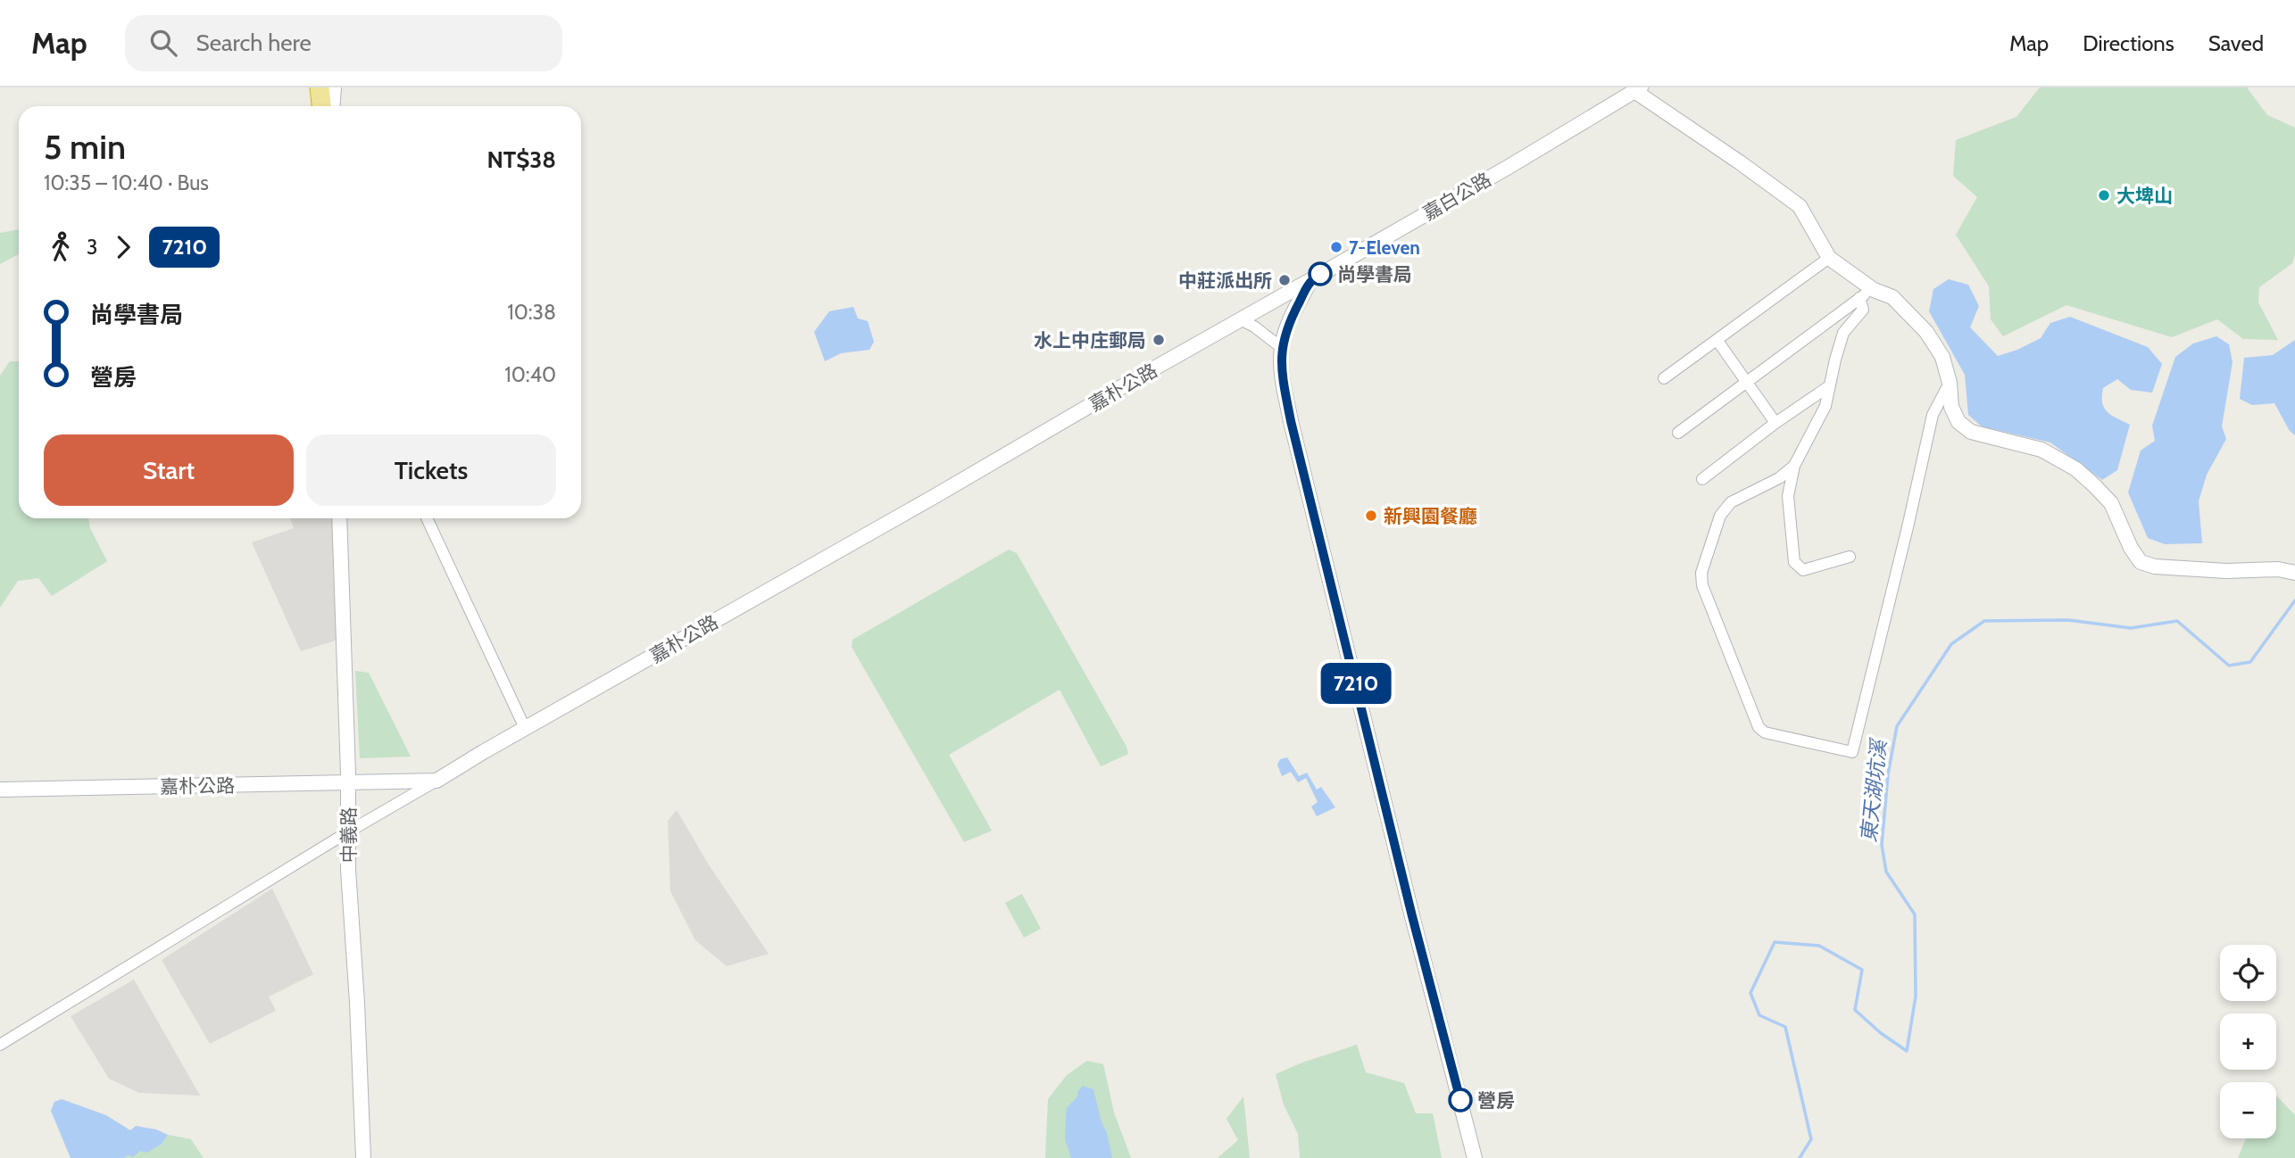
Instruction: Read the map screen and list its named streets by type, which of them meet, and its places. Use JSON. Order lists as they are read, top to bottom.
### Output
{
  "streets": {
    "main road": ["嘉白公路", "嘉朴公路", "中義路"]
  },
  "crossings": [
    ["嘉白公路", "嘉朴公路"],
    ["嘉朴公路", "中義路"]
  ],
  "water": ["東天湖坑溪"],
  "places": [
    "大埤山",
    "7-Eleven",
    "尚學書局",
    "中莊派出所",
    "水上中庄郵局",
    "新興園餐廳",
    "營房"
  ],
  "lines": ["bus line 7210"],
  "page": {
    "header": "Map",
    "search": "Search here",
    "nav": ["Map", "Directions", "Saved"],
    "on_map": "7210",
    "heading": ["5 min", "10:35 – 10:40 · Bus", "NT$38"],
    "legs": ["3", "7210"],
    "list": [
      {
        "name": "尚學書局",
        "value": "10:38"
      },
      {
        "name": "營房",
        "value": "10:40"
      }
    ],
    "buttons": ["Start", "Tickets"],
    "map_buttons": ["+", "−"]
  }
}
